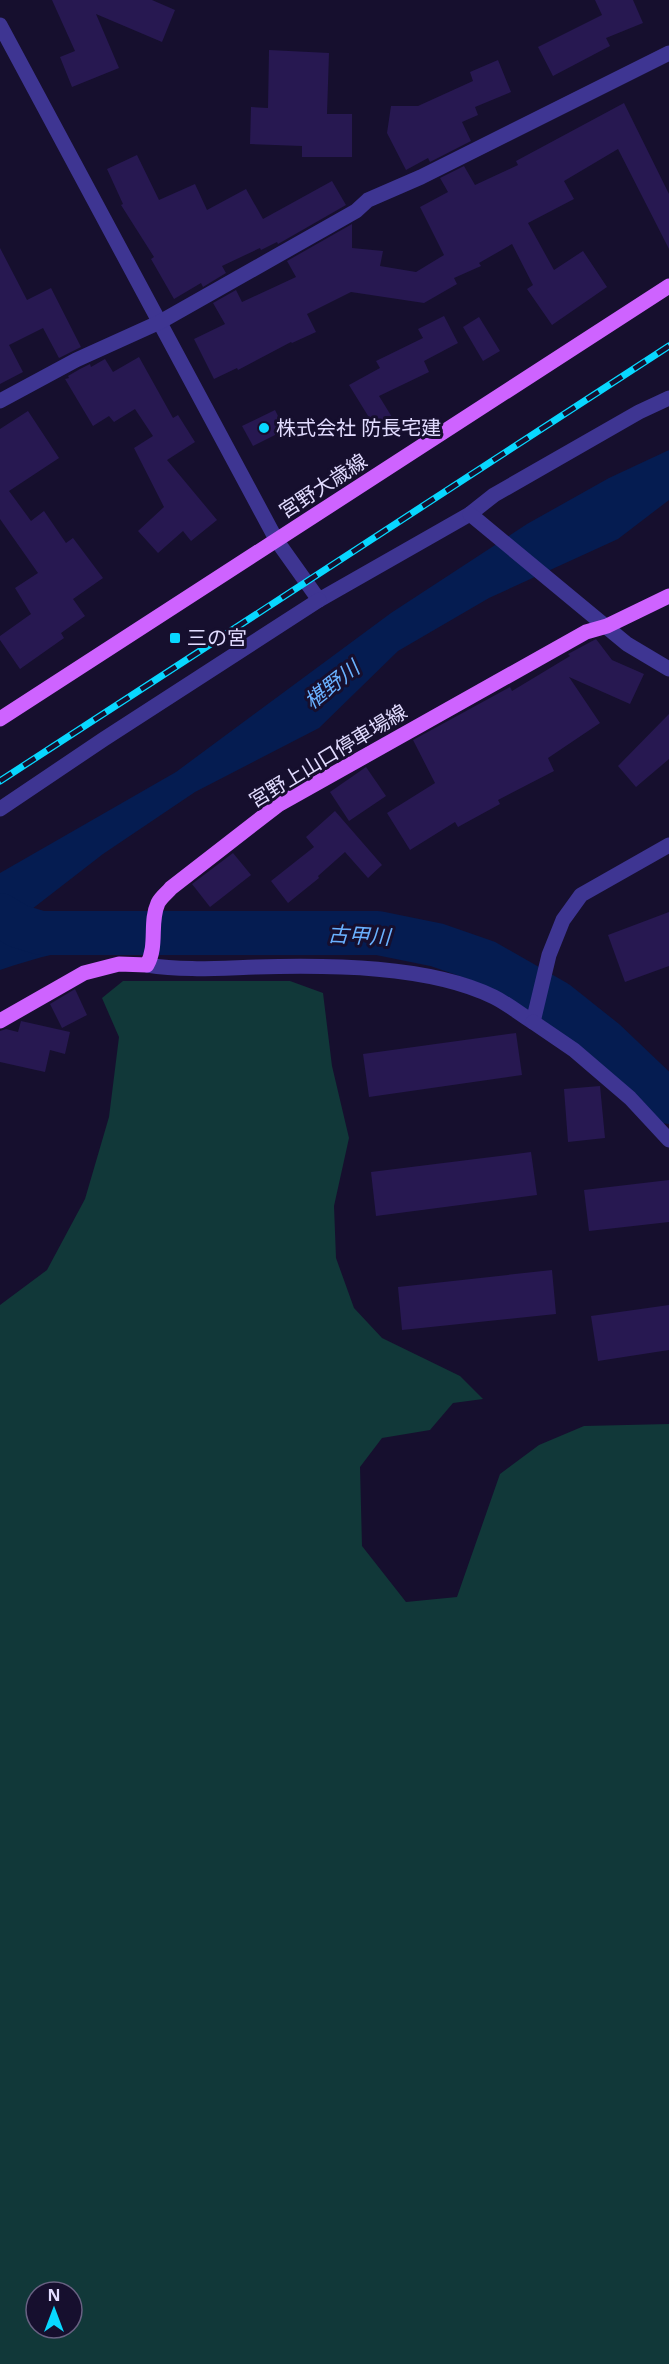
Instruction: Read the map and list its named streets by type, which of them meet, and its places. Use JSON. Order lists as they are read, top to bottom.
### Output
{
  "streets": {
    "main road": ["宮野大歳線", "宮野上山口停車場線"]
  },
  "water": ["椹野川", "古甲川"],
  "places": {
    "other": ["株式会社 防長宅建"],
    "transit": ["三の宮"]
  },
  "north": "top"
}
